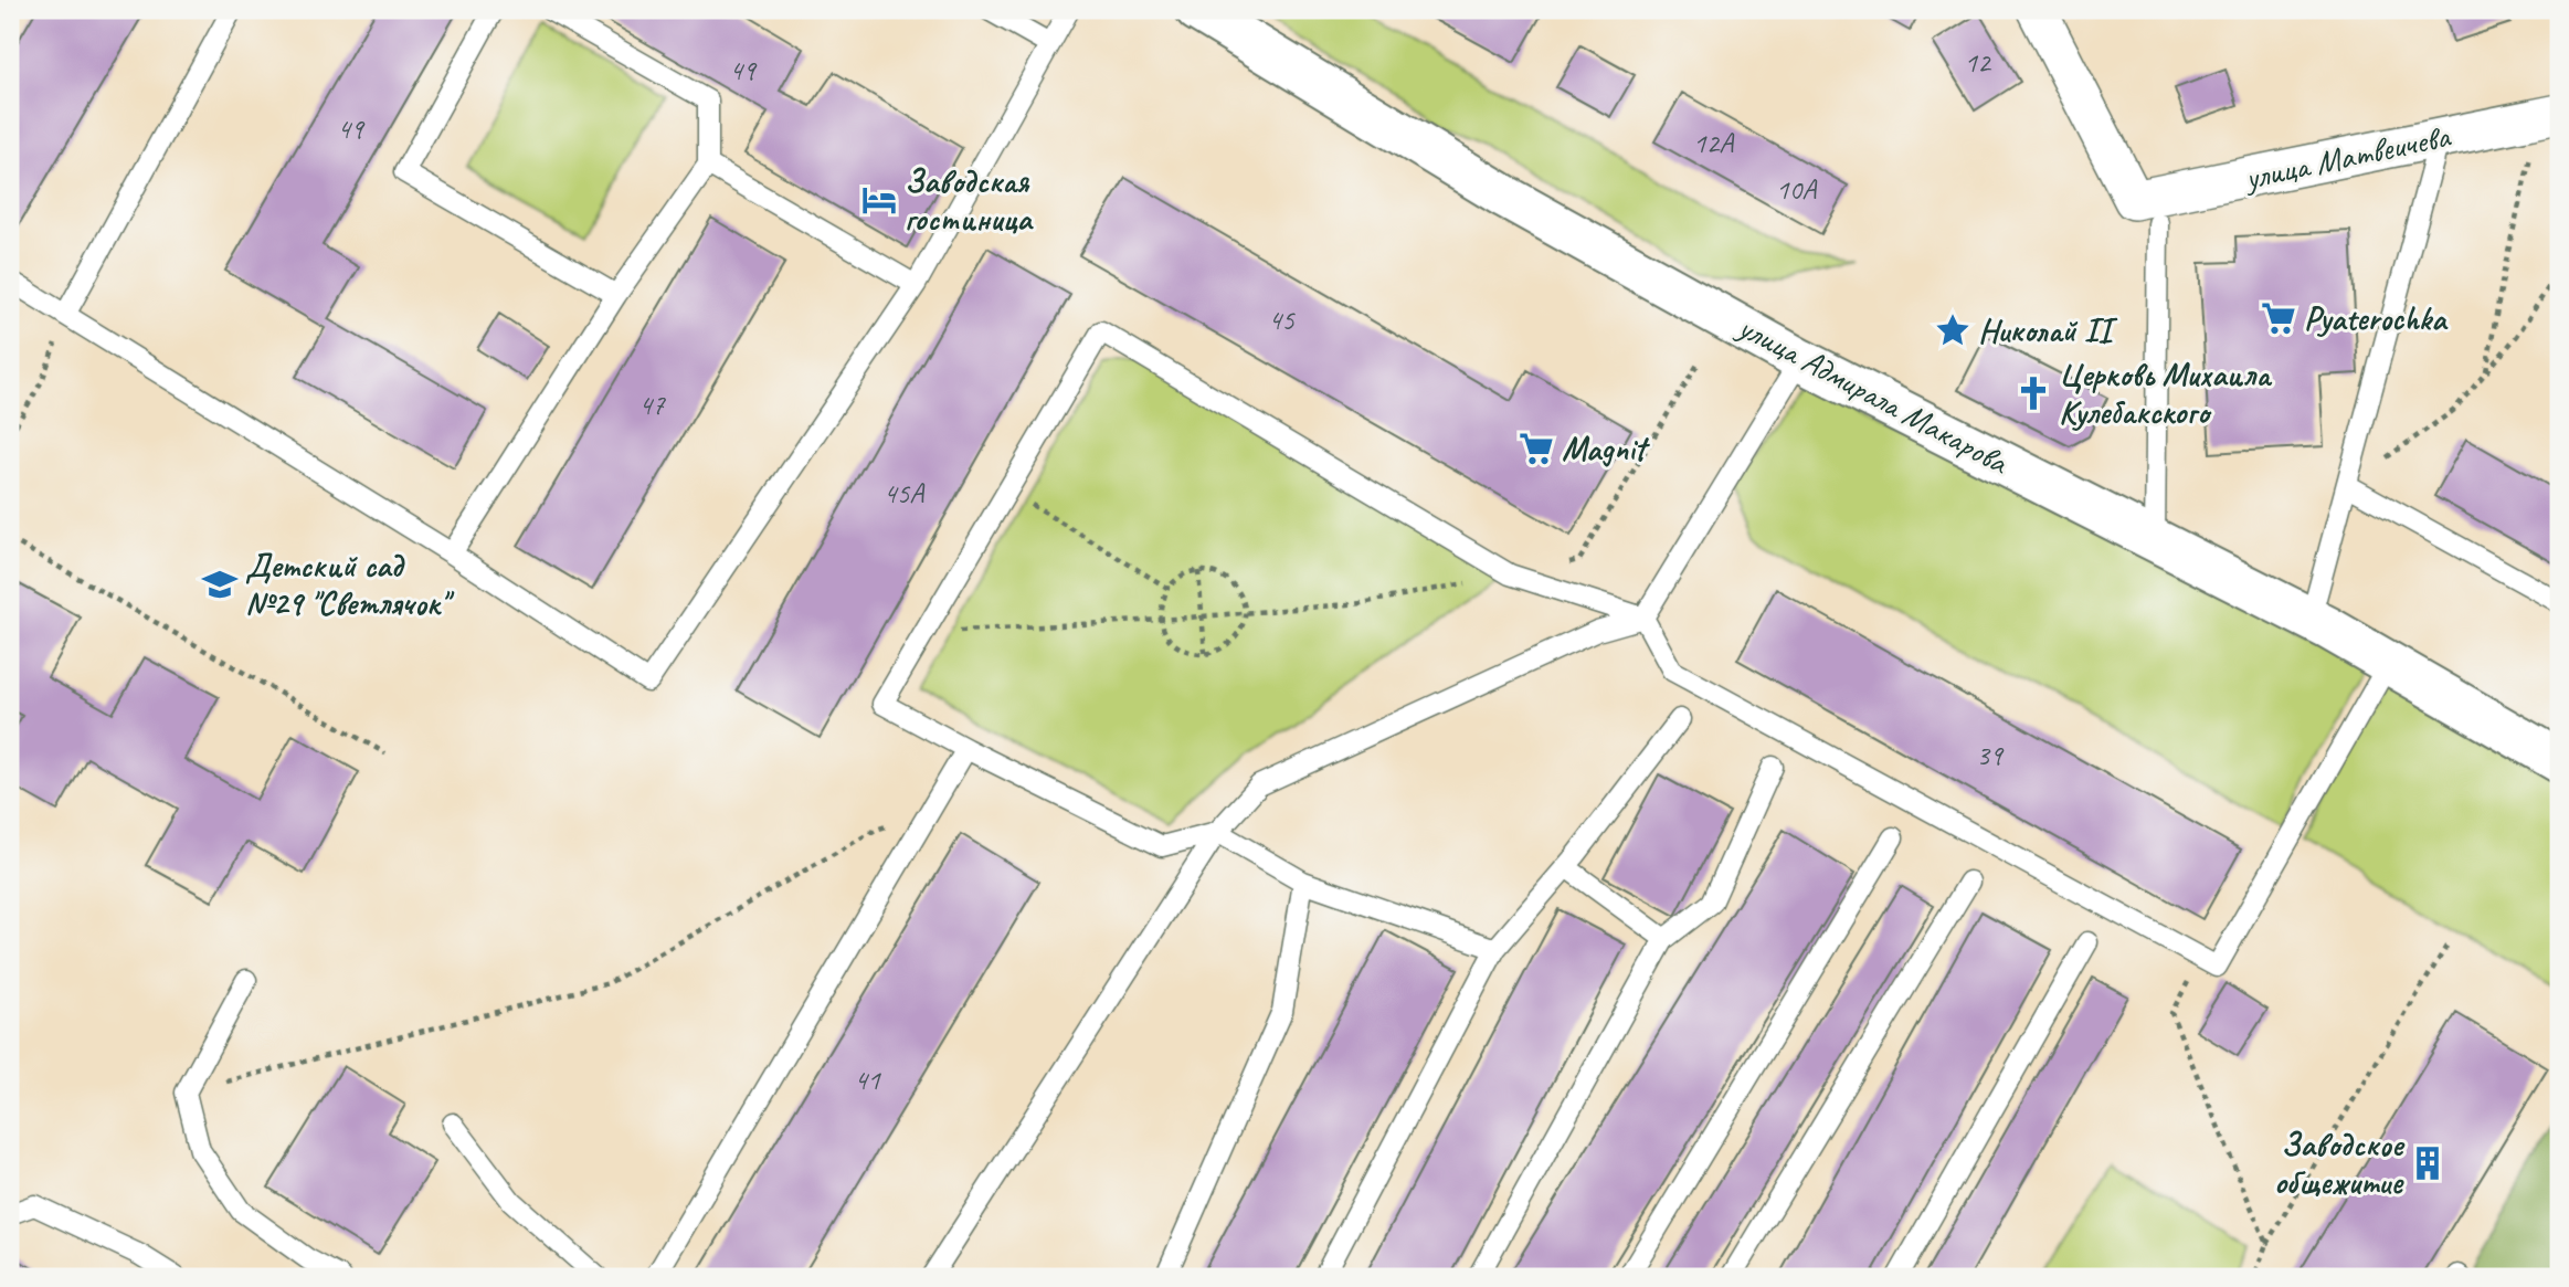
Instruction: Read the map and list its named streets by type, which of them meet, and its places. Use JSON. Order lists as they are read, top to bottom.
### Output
{
  "streets": {
    "street": ["улица Матвеичева", "улица Адмирала Макарова"]
  },
  "places": {
    "hotel": ["Заводская гостиница"],
    "supermarket": ["Pyaterochka", "Magnit"],
    "place": ["Николай II"],
    "church": ["Церковь Михаила Кулебакского"],
    "school or university": ["Детский сад №29 \"Светлячок\""],
    "building": ["Заводское общежитие"]
  },
  "house_numbers": [
    "12",
    "49",
    "49",
    "12А",
    "10А",
    "45",
    "47",
    "45А",
    "39",
    "41"
  ]
}
